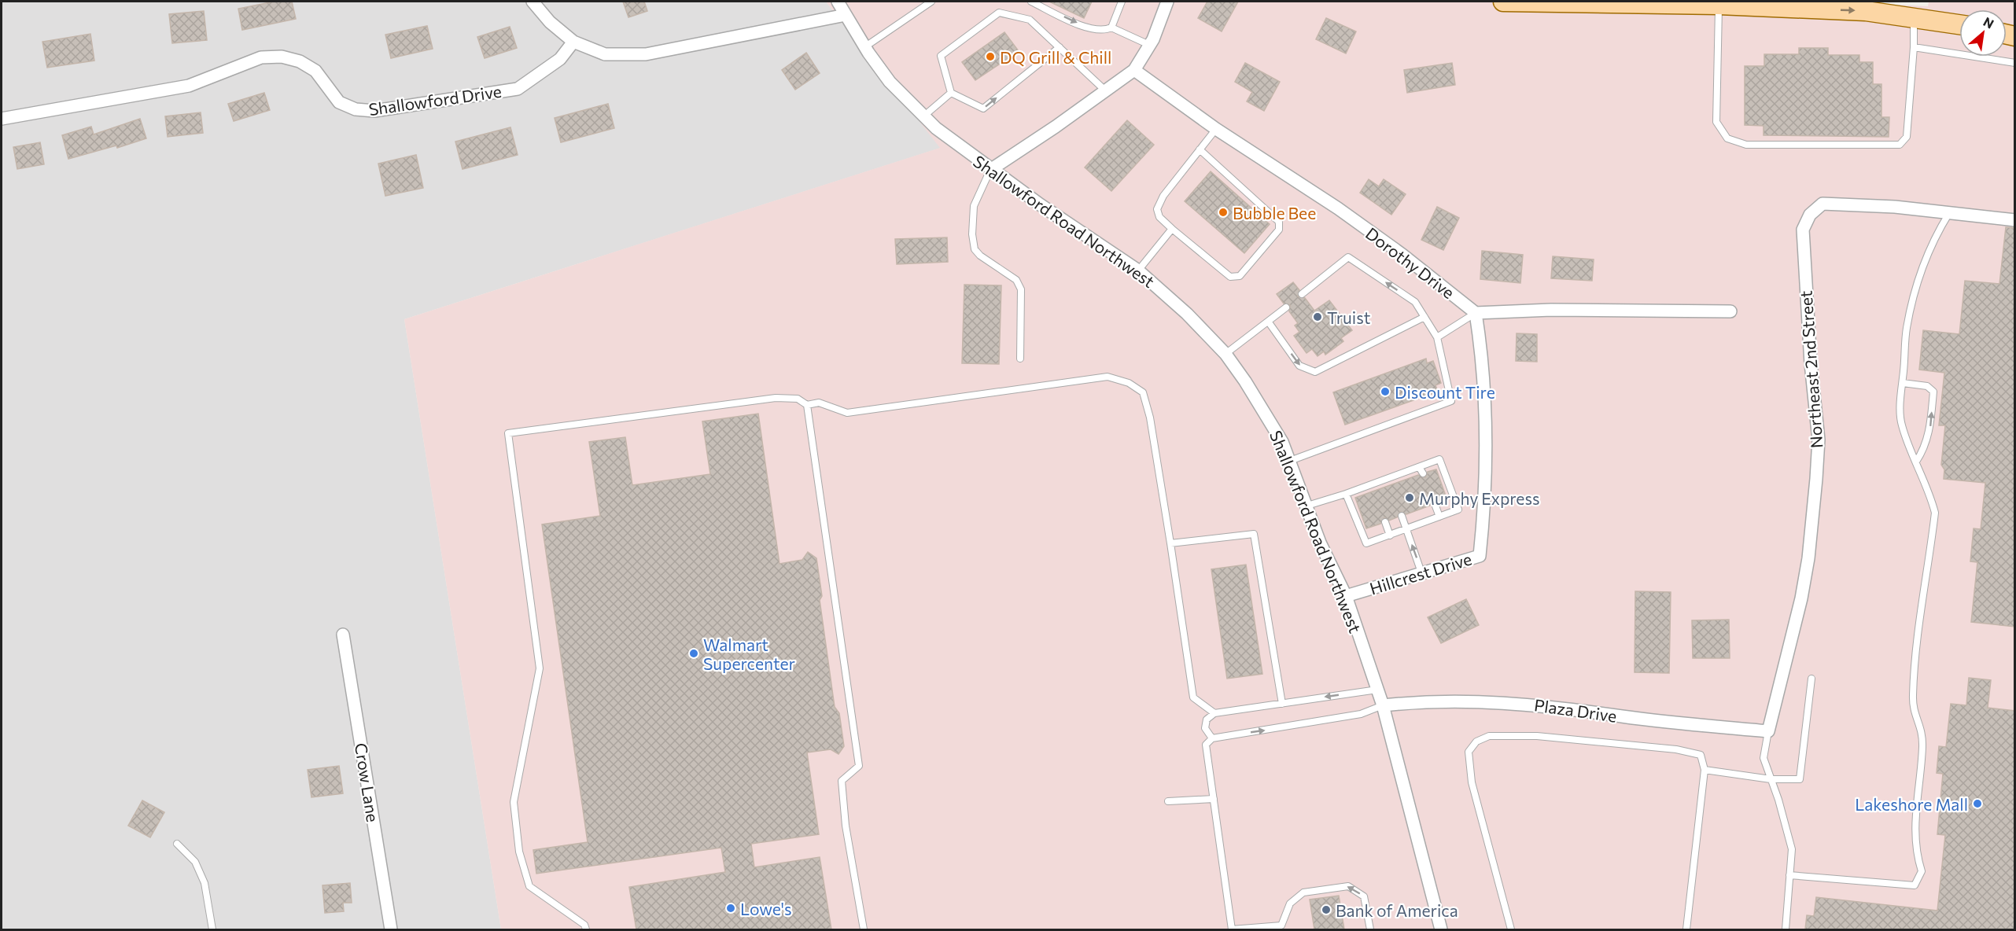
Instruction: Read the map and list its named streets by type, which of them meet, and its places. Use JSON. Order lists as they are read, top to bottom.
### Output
{
  "streets": {
    "street": [
      "Shallowford Drive",
      "Shallowford Road Northwest",
      "Dorothy Drive",
      "Northeast 2nd Street",
      "Hillcrest Drive",
      "Plaza Drive",
      "Crow Lane"
    ]
  },
  "crossings": [
    ["Shallowford Road Northwest", "Hillcrest Drive"],
    ["Shallowford Road Northwest", "Plaza Drive"],
    ["Dorothy Drive", "Hillcrest Drive"],
    ["Northeast 2nd Street", "Plaza Drive"]
  ],
  "places": [
    "DQ Grill & Chill",
    "Bubble Bee",
    "Truist",
    "Discount Tire",
    "Murphy Express",
    "Walmart Supercenter",
    "Lakeshore Mall",
    "Lowe's",
    "Bank of America"
  ],
  "north": "top right"
}
